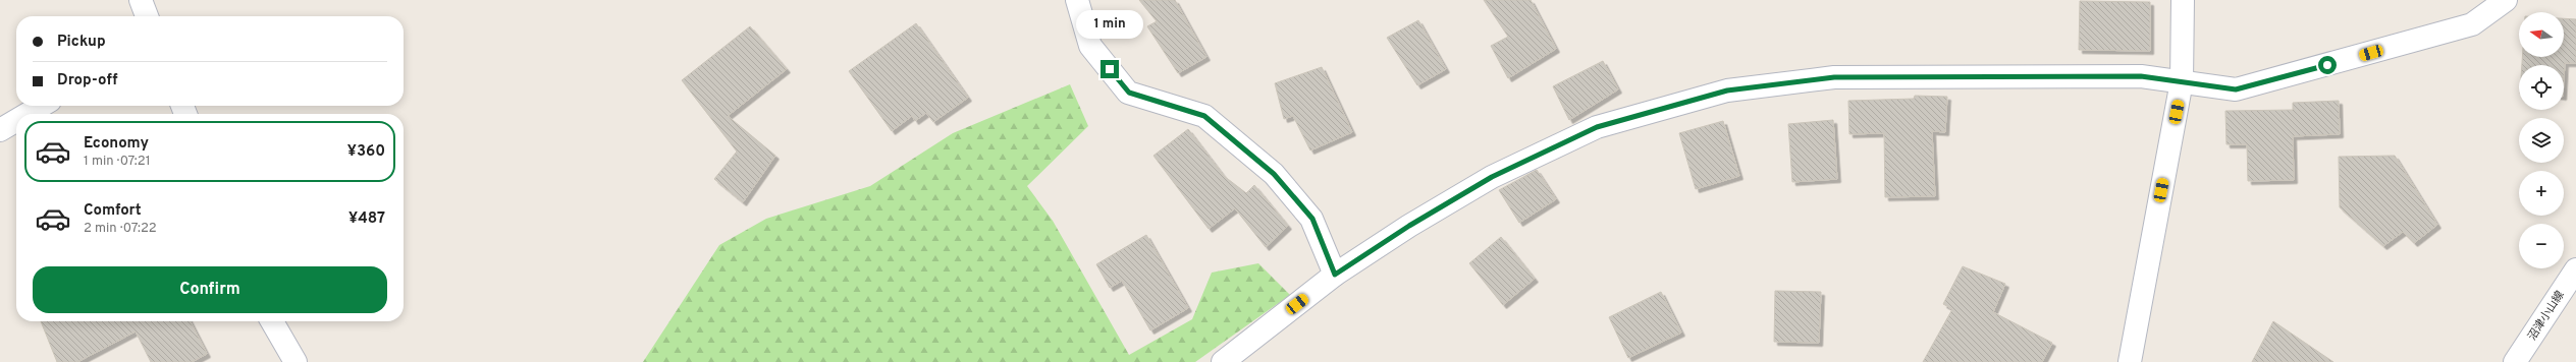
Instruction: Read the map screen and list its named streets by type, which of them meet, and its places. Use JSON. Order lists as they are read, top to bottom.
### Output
{
  "streets": {
    "street": ["沼津小山線"]
  },
  "north": "left",
  "page": {
    "bubble": "1 min",
    "map_buttons": ["+", "−"],
    "banner": ["Pickup", "Drop-off"],
    "list": [
      {
        "name": "Economy",
        "note": "1 min · 07:21",
        "value": "¥360"
      },
      {
        "name": "Comfort",
        "note": "2 min · 07:22",
        "value": "¥487"
      }
    ],
    "buttons": "Confirm"
  }
}
